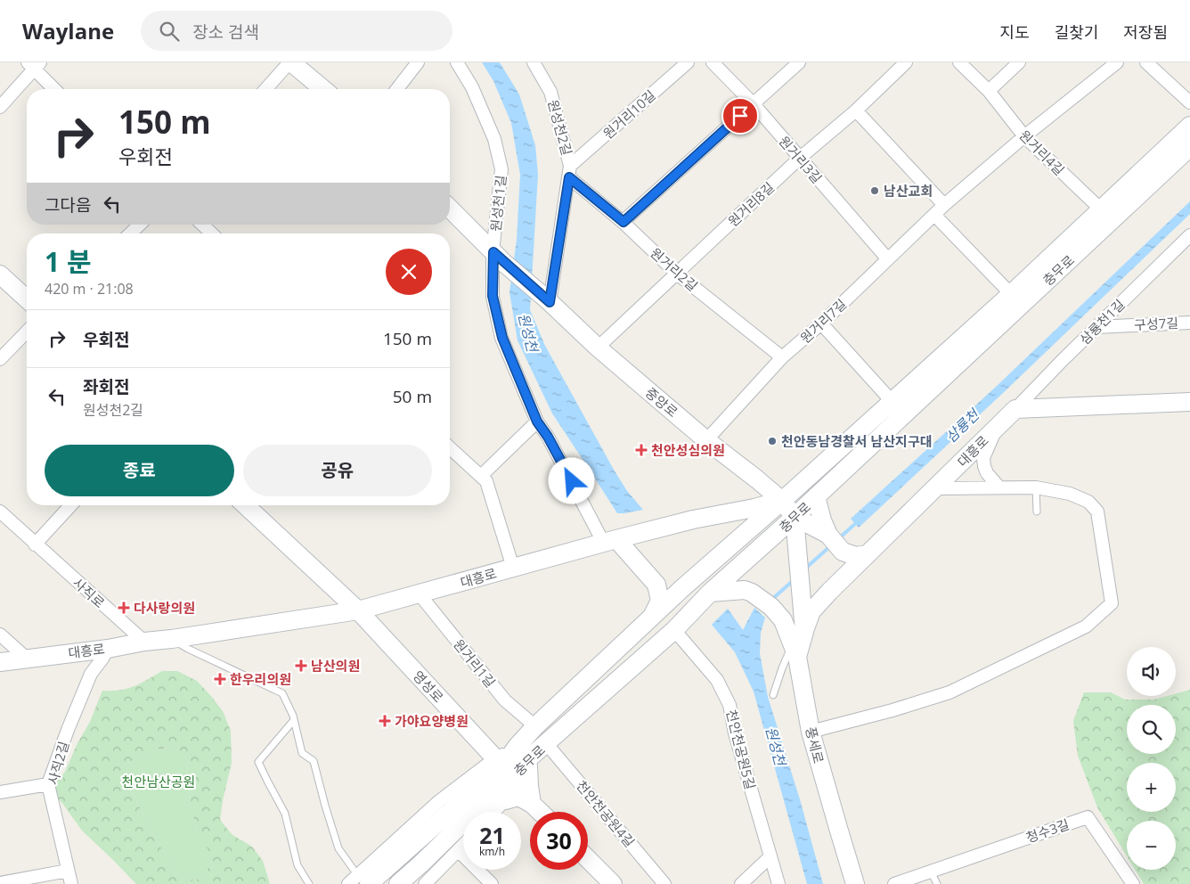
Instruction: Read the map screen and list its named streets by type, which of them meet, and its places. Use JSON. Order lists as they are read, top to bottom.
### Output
{
  "streets": {
    "street": [
      "원거리10길",
      "원성천2길",
      "원거리4길",
      "원거리3길",
      "원성천1길",
      "원거리8길",
      "원거리2길",
      "충무로",
      "원거리7길",
      "삼룡천1길",
      "구성7길",
      "중앙로",
      "대흥로",
      "사직로",
      "원거리1길",
      "영성로",
      "풍세로",
      "천안천공원5길",
      "사직2길",
      "천안천공원4길",
      "청수3길"
    ]
  },
  "crossings": [
    ["원거리10길", "원성천2길"],
    ["원거리10길", "원거리2길"],
    ["원성천2길", "원거리2길"],
    ["원성천2길", "중앙로"],
    ["원거리4길", "충무로"],
    ["원거리4길", "원거리7길"],
    ["원거리3길", "원거리8길"],
    ["원거리3길", "원거리7길"],
    ["원성천1길", "중앙로"],
    ["원성천1길", "대흥로"],
    ["원거리8길", "원거리2길"],
    ["원거리8길", "중앙로"],
    ["원거리2길", "원거리7길"],
    ["충무로", "중앙로"],
    ["충무로", "대흥로"],
    ["충무로", "원거리1길"],
    ["충무로", "풍세로"],
    ["충무로", "천안천공원5길"],
    ["충무로", "천안천공원4길"],
    ["원거리7길", "중앙로"],
    ["삼룡천1길", "구성7길"],
    ["삼룡천1길", "대흥로"],
    ["중앙로", "대흥로"],
    ["중앙로", "풍세로"],
    ["대흥로", "사직로"],
    ["대흥로", "원거리1길"],
    ["대흥로", "영성로"],
    ["대흥로", "풍세로"],
    ["대흥로", "사직2길"]
  ],
  "water": ["원성천", "삼룡천"],
  "parks": ["천안남산공원"],
  "places": {
    "other": ["남산교회", "천안동남경찰서 남산지구대"],
    "health": [
      "천안성심의원",
      "다사랑의원",
      "남산의원",
      "한우리의원",
      "가야요양병원"
    ]
  },
  "page": {
    "header": "Waylane",
    "search": "장소 검색",
    "nav": ["지도", "길찾기", "저장됨"],
    "turn": ["150 m", "우회전"],
    "then": "그다음",
    "heading": ["1 분", "420 m · 21:08"],
    "list": [
      {
        "name": "우회전",
        "value": "150 m"
      },
      {
        "name": "좌회전",
        "note": "원성천2길",
        "value": "50 m"
      }
    ],
    "buttons": ["종료", "공유"],
    "map_buttons": ["+", "−"],
    "speed": "21 km/h",
    "limit": "30"
  }
}
